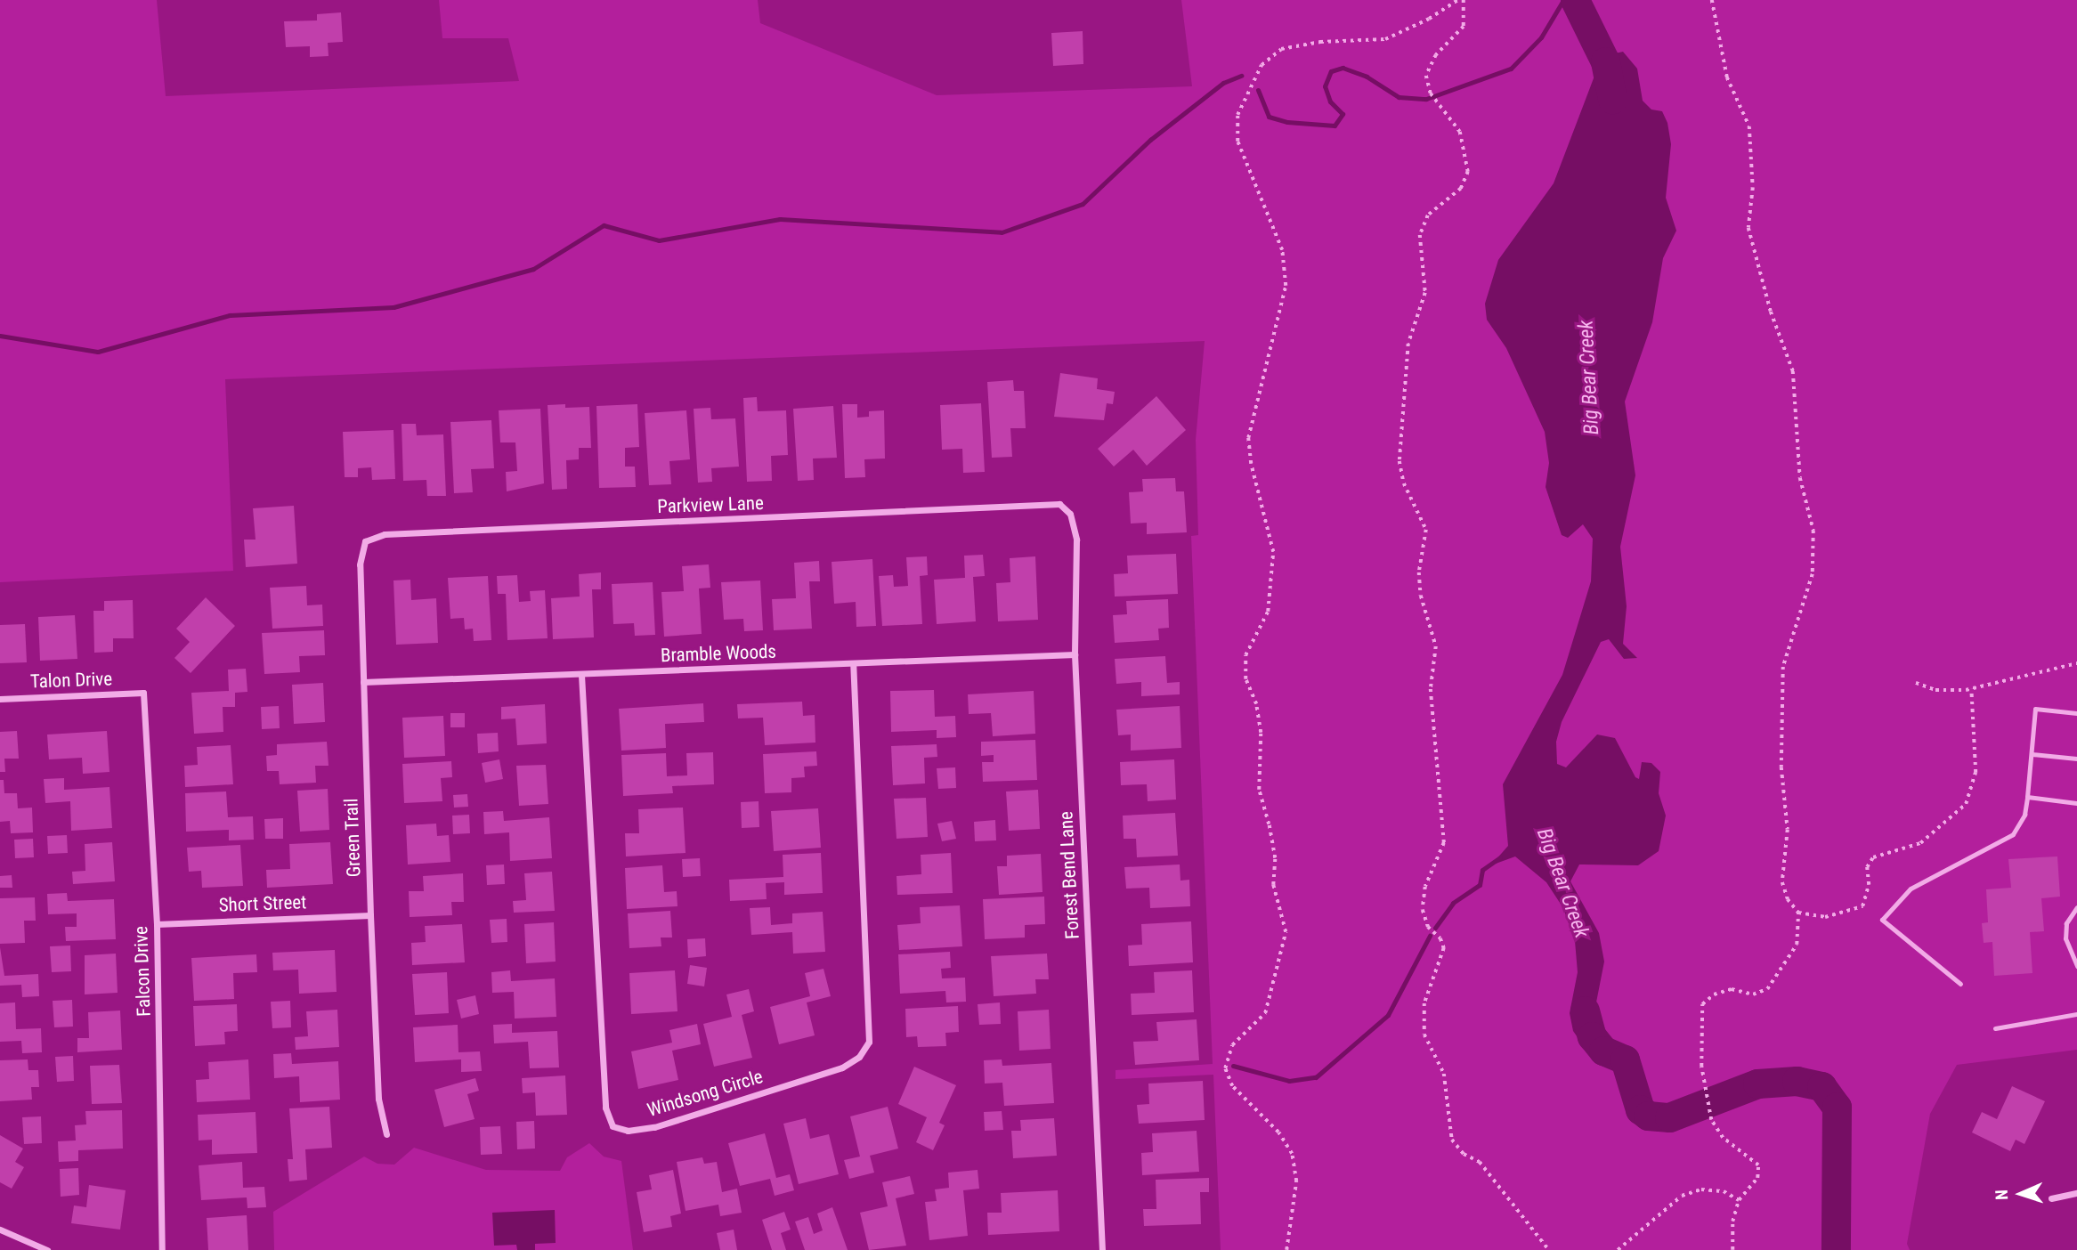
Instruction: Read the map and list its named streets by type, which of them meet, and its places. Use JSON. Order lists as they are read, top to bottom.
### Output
{
  "streets": {
    "street": [
      "Parkview Lane",
      "Bramble Woods",
      "Talon Drive",
      "Green Trail",
      "Forest Bend Lane",
      "Short Street",
      "Falcon Drive",
      "Windsong Circle"
    ]
  },
  "crossings": [
    ["Parkview Lane", "Green Trail"],
    ["Parkview Lane", "Forest Bend Lane"],
    ["Bramble Woods", "Green Trail"],
    ["Bramble Woods", "Forest Bend Lane"],
    ["Bramble Woods", "Windsong Circle"],
    ["Talon Drive", "Falcon Drive"],
    ["Green Trail", "Short Street"],
    ["Short Street", "Falcon Drive"]
  ],
  "water": ["Big Bear Creek"],
  "north": "left"
}
